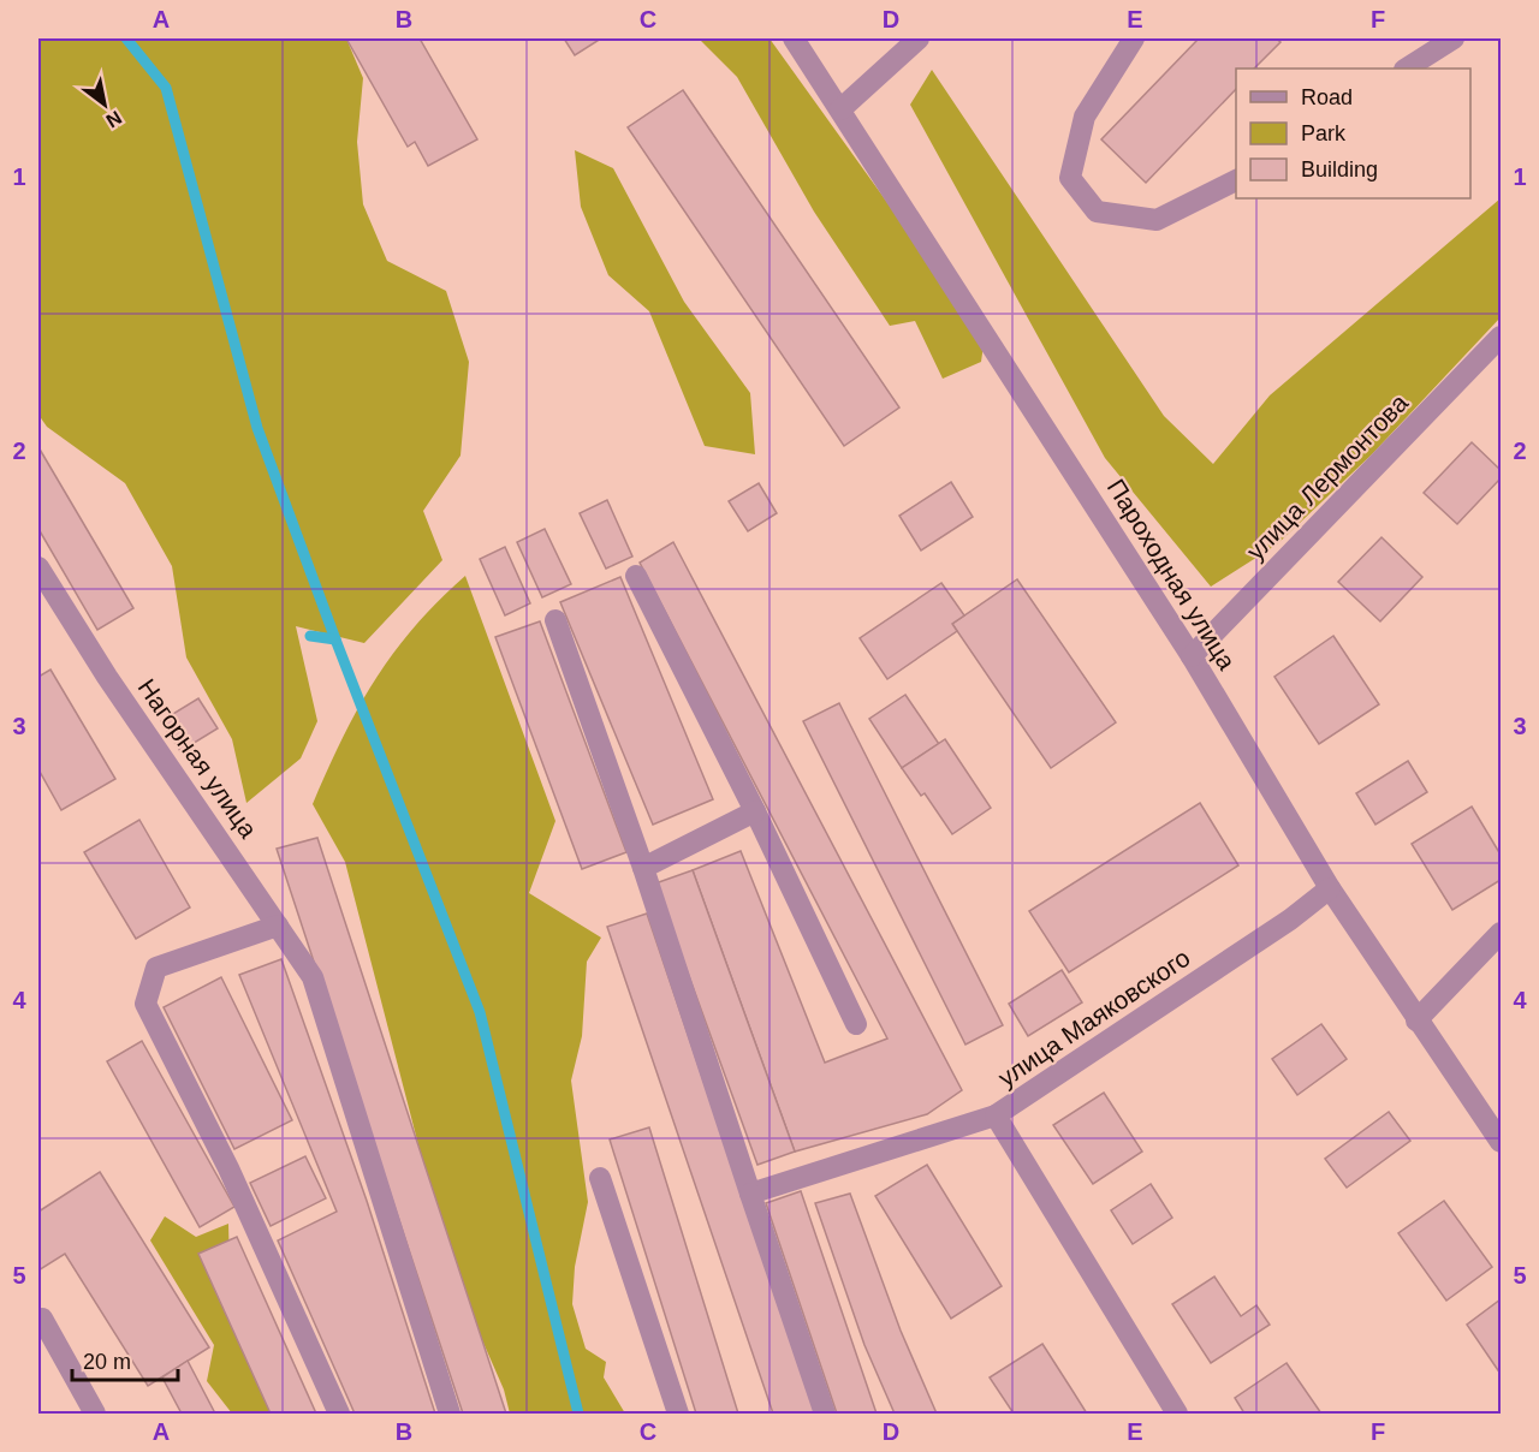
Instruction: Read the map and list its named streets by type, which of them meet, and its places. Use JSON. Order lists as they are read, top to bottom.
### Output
{
  "streets": {
    "street": [
      "улица Лермонтова",
      "Пароходная улица",
      "Нагорная улица",
      "улица Маяковского"
    ]
  },
  "crossings": [
    ["улица Лермонтова", "Пароходная улица"],
    ["Пароходная улица", "улица Маяковского"]
  ],
  "legend": ["Road", "Park", "Building"],
  "scale_bar": "20 m",
  "north": "bottom right",
  "grid": {
    "columns": [
      "A",
      "B",
      "C",
      "D",
      "E",
      "F"
    ],
    "rows": [
      "1",
      "2",
      "3",
      "4",
      "5"
    ]
  }
}
